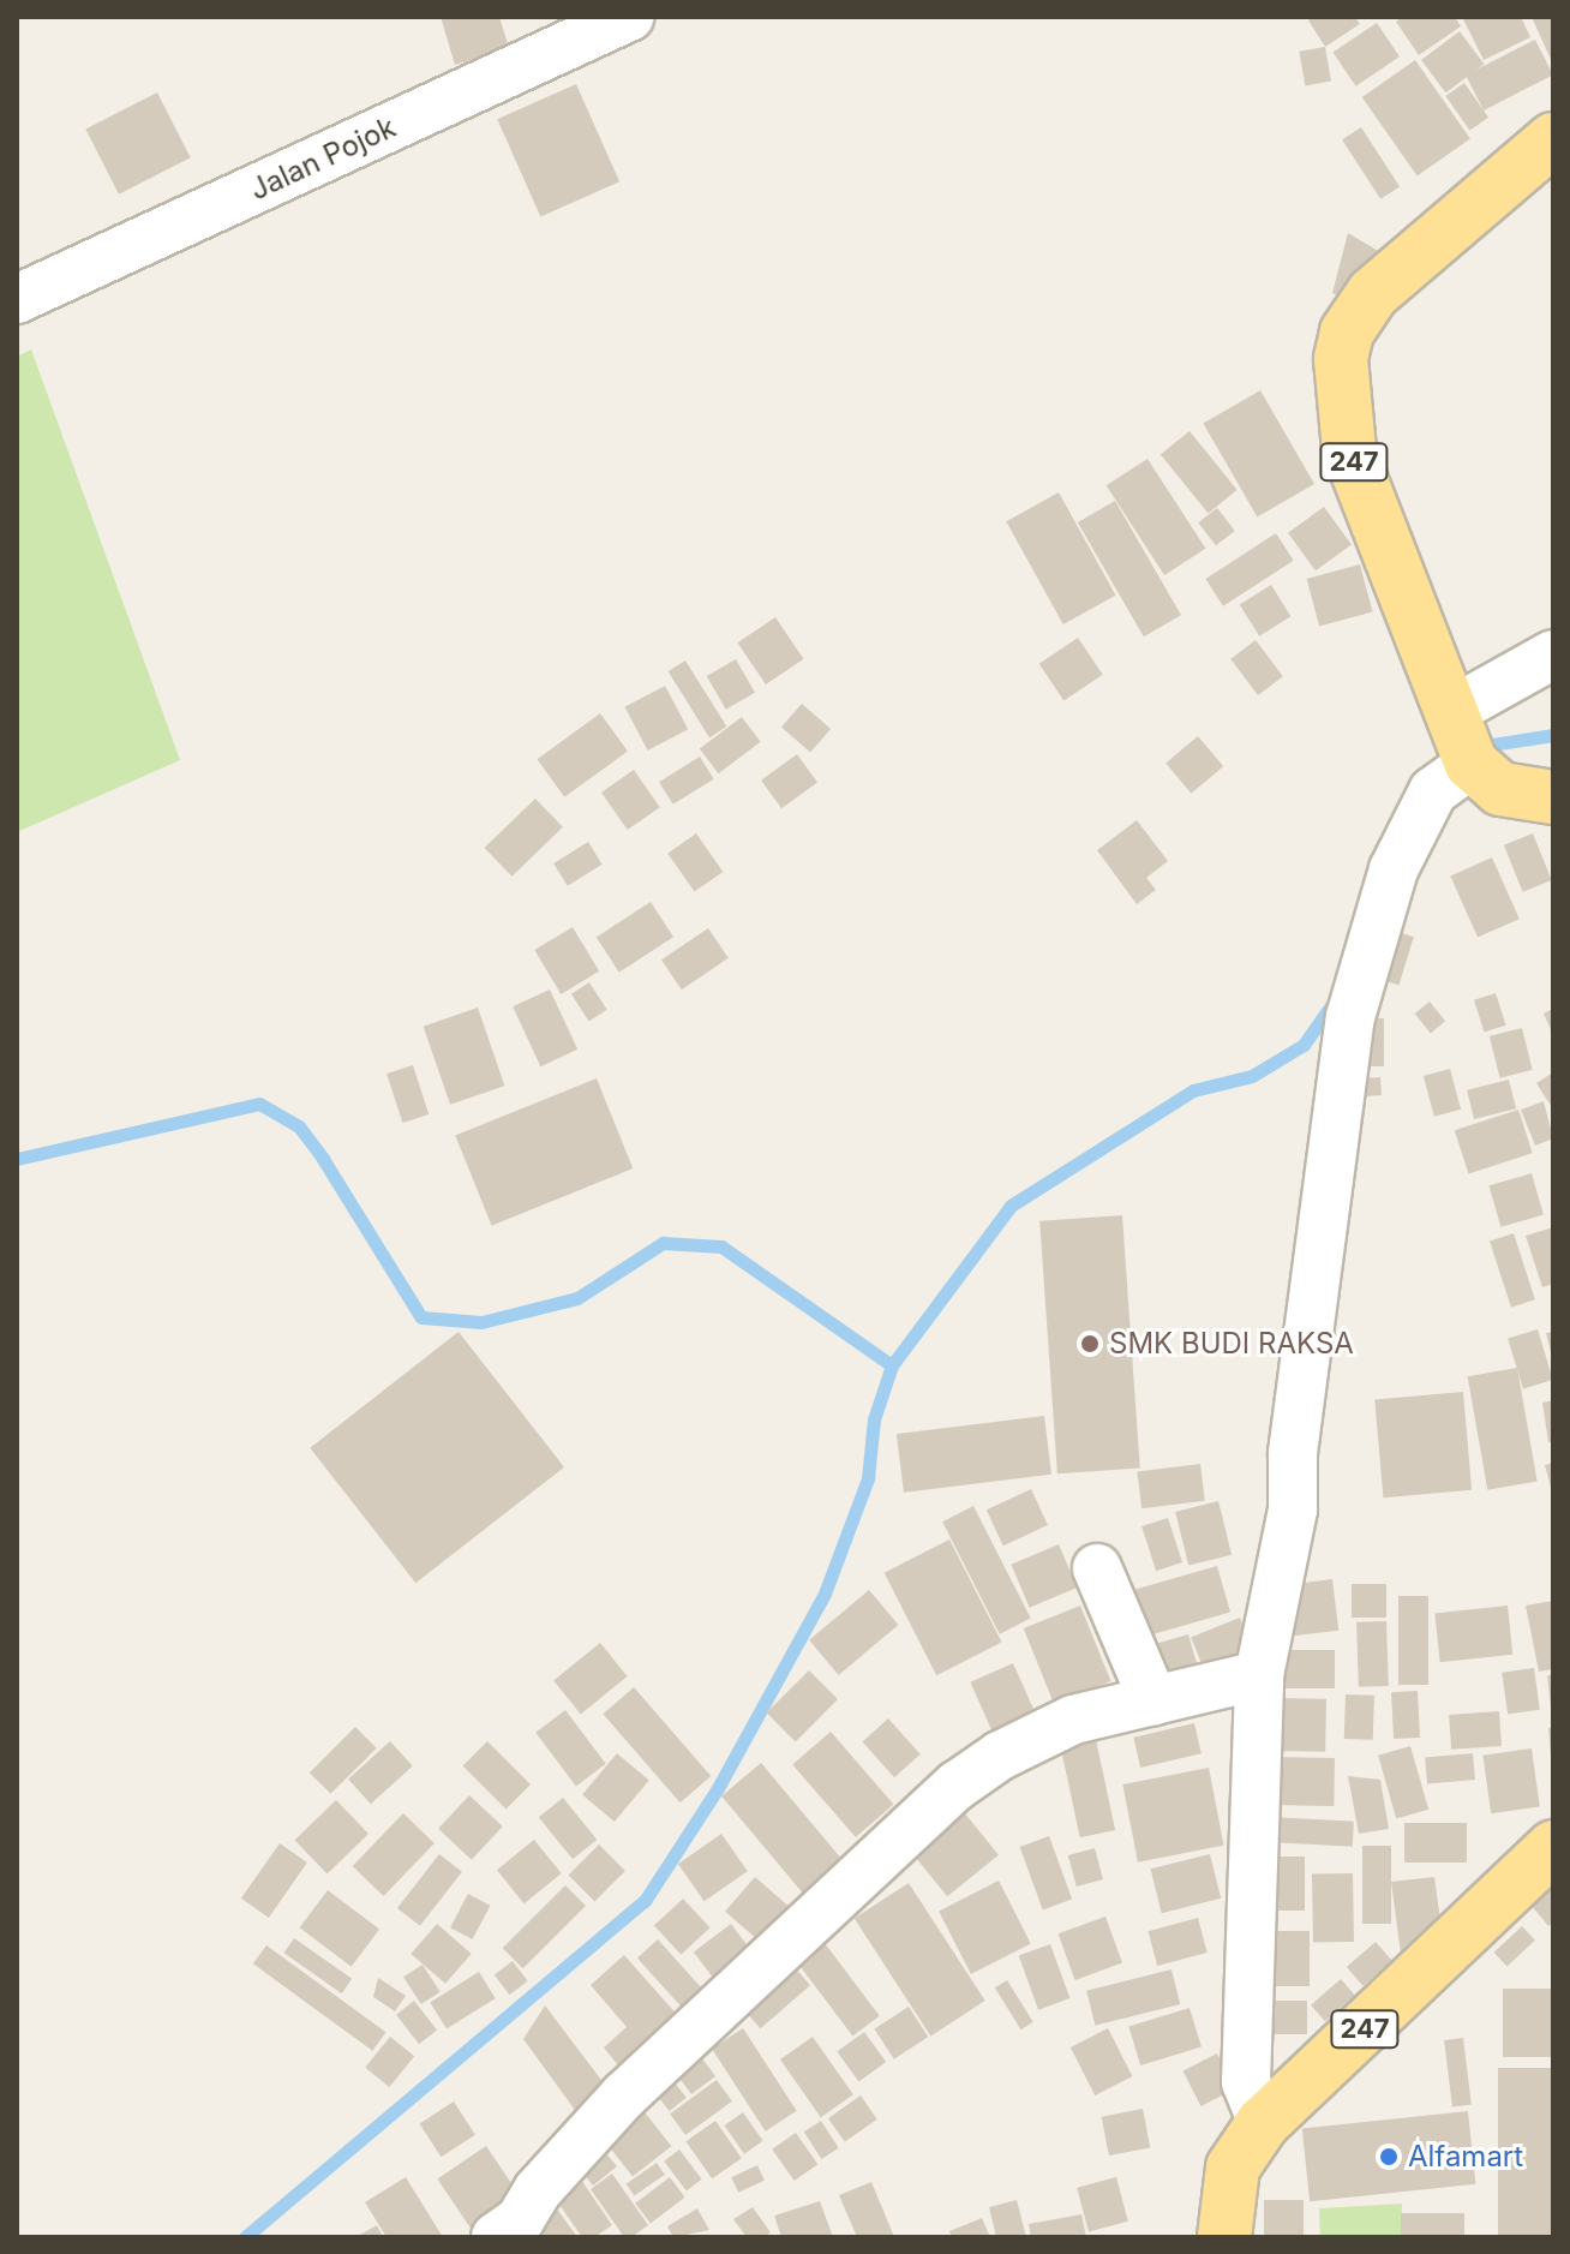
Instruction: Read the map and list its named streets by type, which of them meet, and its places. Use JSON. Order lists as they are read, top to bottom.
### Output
{
  "streets": {
    "main road": ["247"],
    "street": ["Jalan Pojok"]
  },
  "places": ["SMK BUDI RAKSA", "Alfamart"]
}
